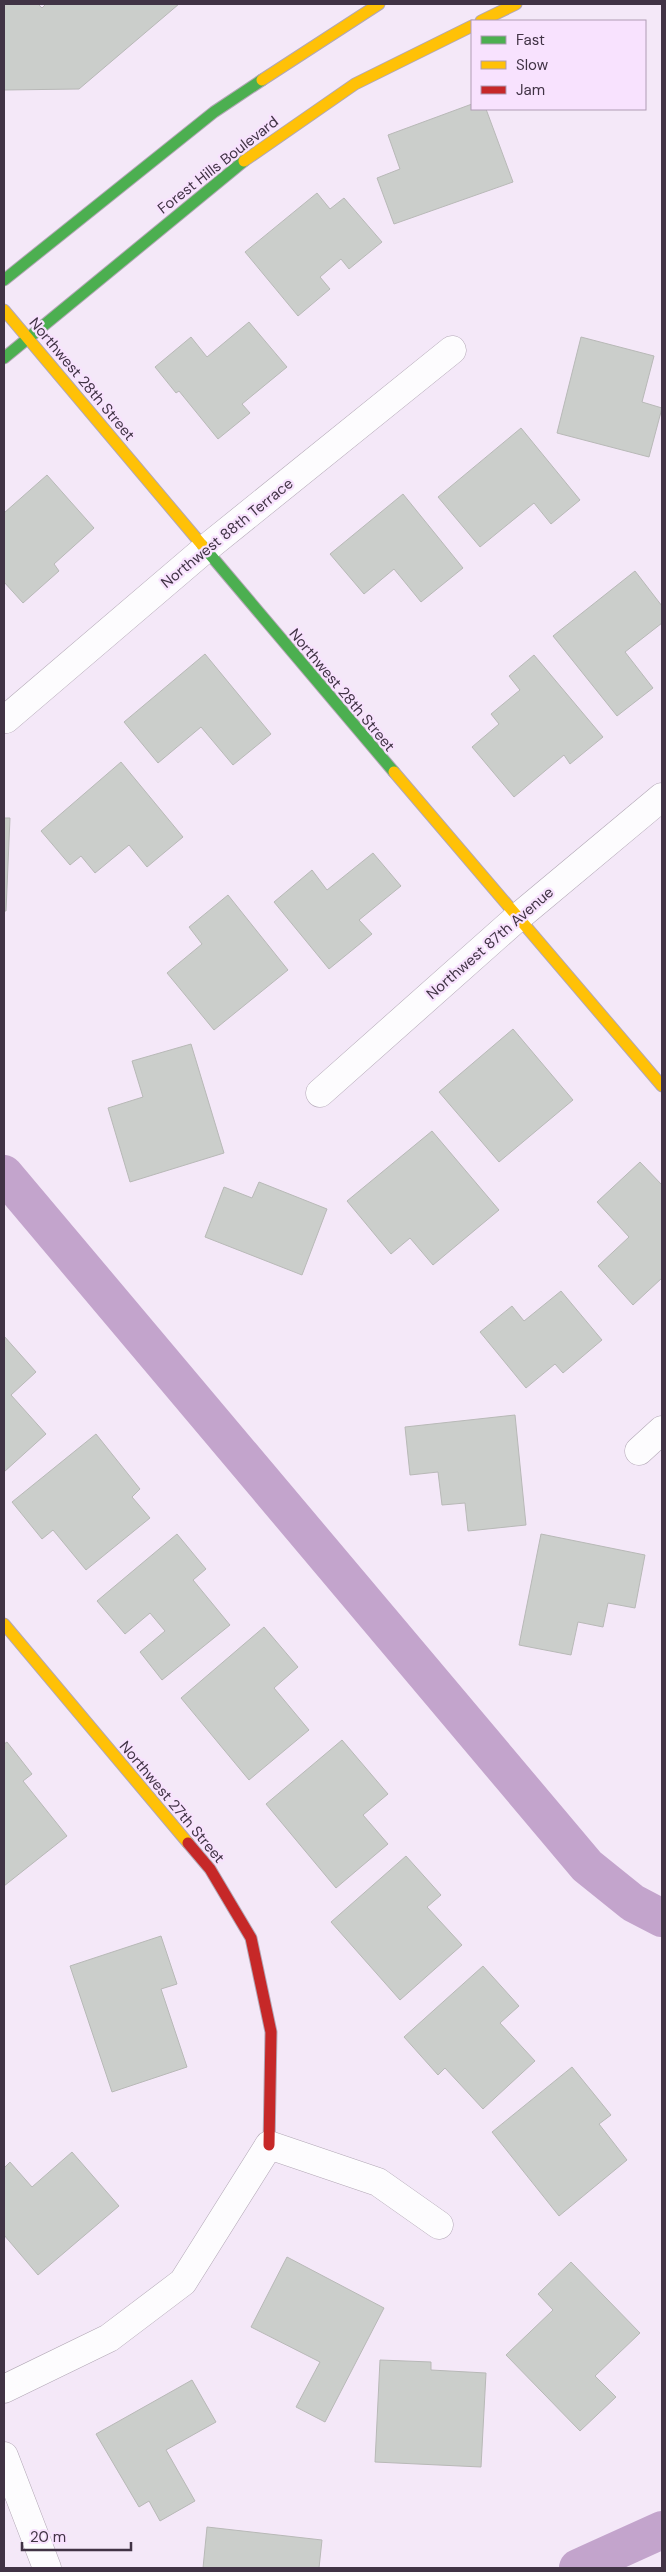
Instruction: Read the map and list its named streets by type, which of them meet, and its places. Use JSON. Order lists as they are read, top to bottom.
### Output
{
  "streets": {
    "street": [
      "Forest Hills Boulevard",
      "Northwest 28th Street",
      "Northwest 88th Terrace",
      "Northwest 87th Avenue",
      "Northwest 27th Street"
    ]
  },
  "crossings": [
    ["Forest Hills Boulevard", "Northwest 28th Street"],
    ["Northwest 28th Street", "Northwest 88th Terrace"],
    ["Northwest 28th Street", "Northwest 87th Avenue"]
  ],
  "legend": ["Fast", "Slow", "Jam"],
  "scale_bar": "20 m"
}
